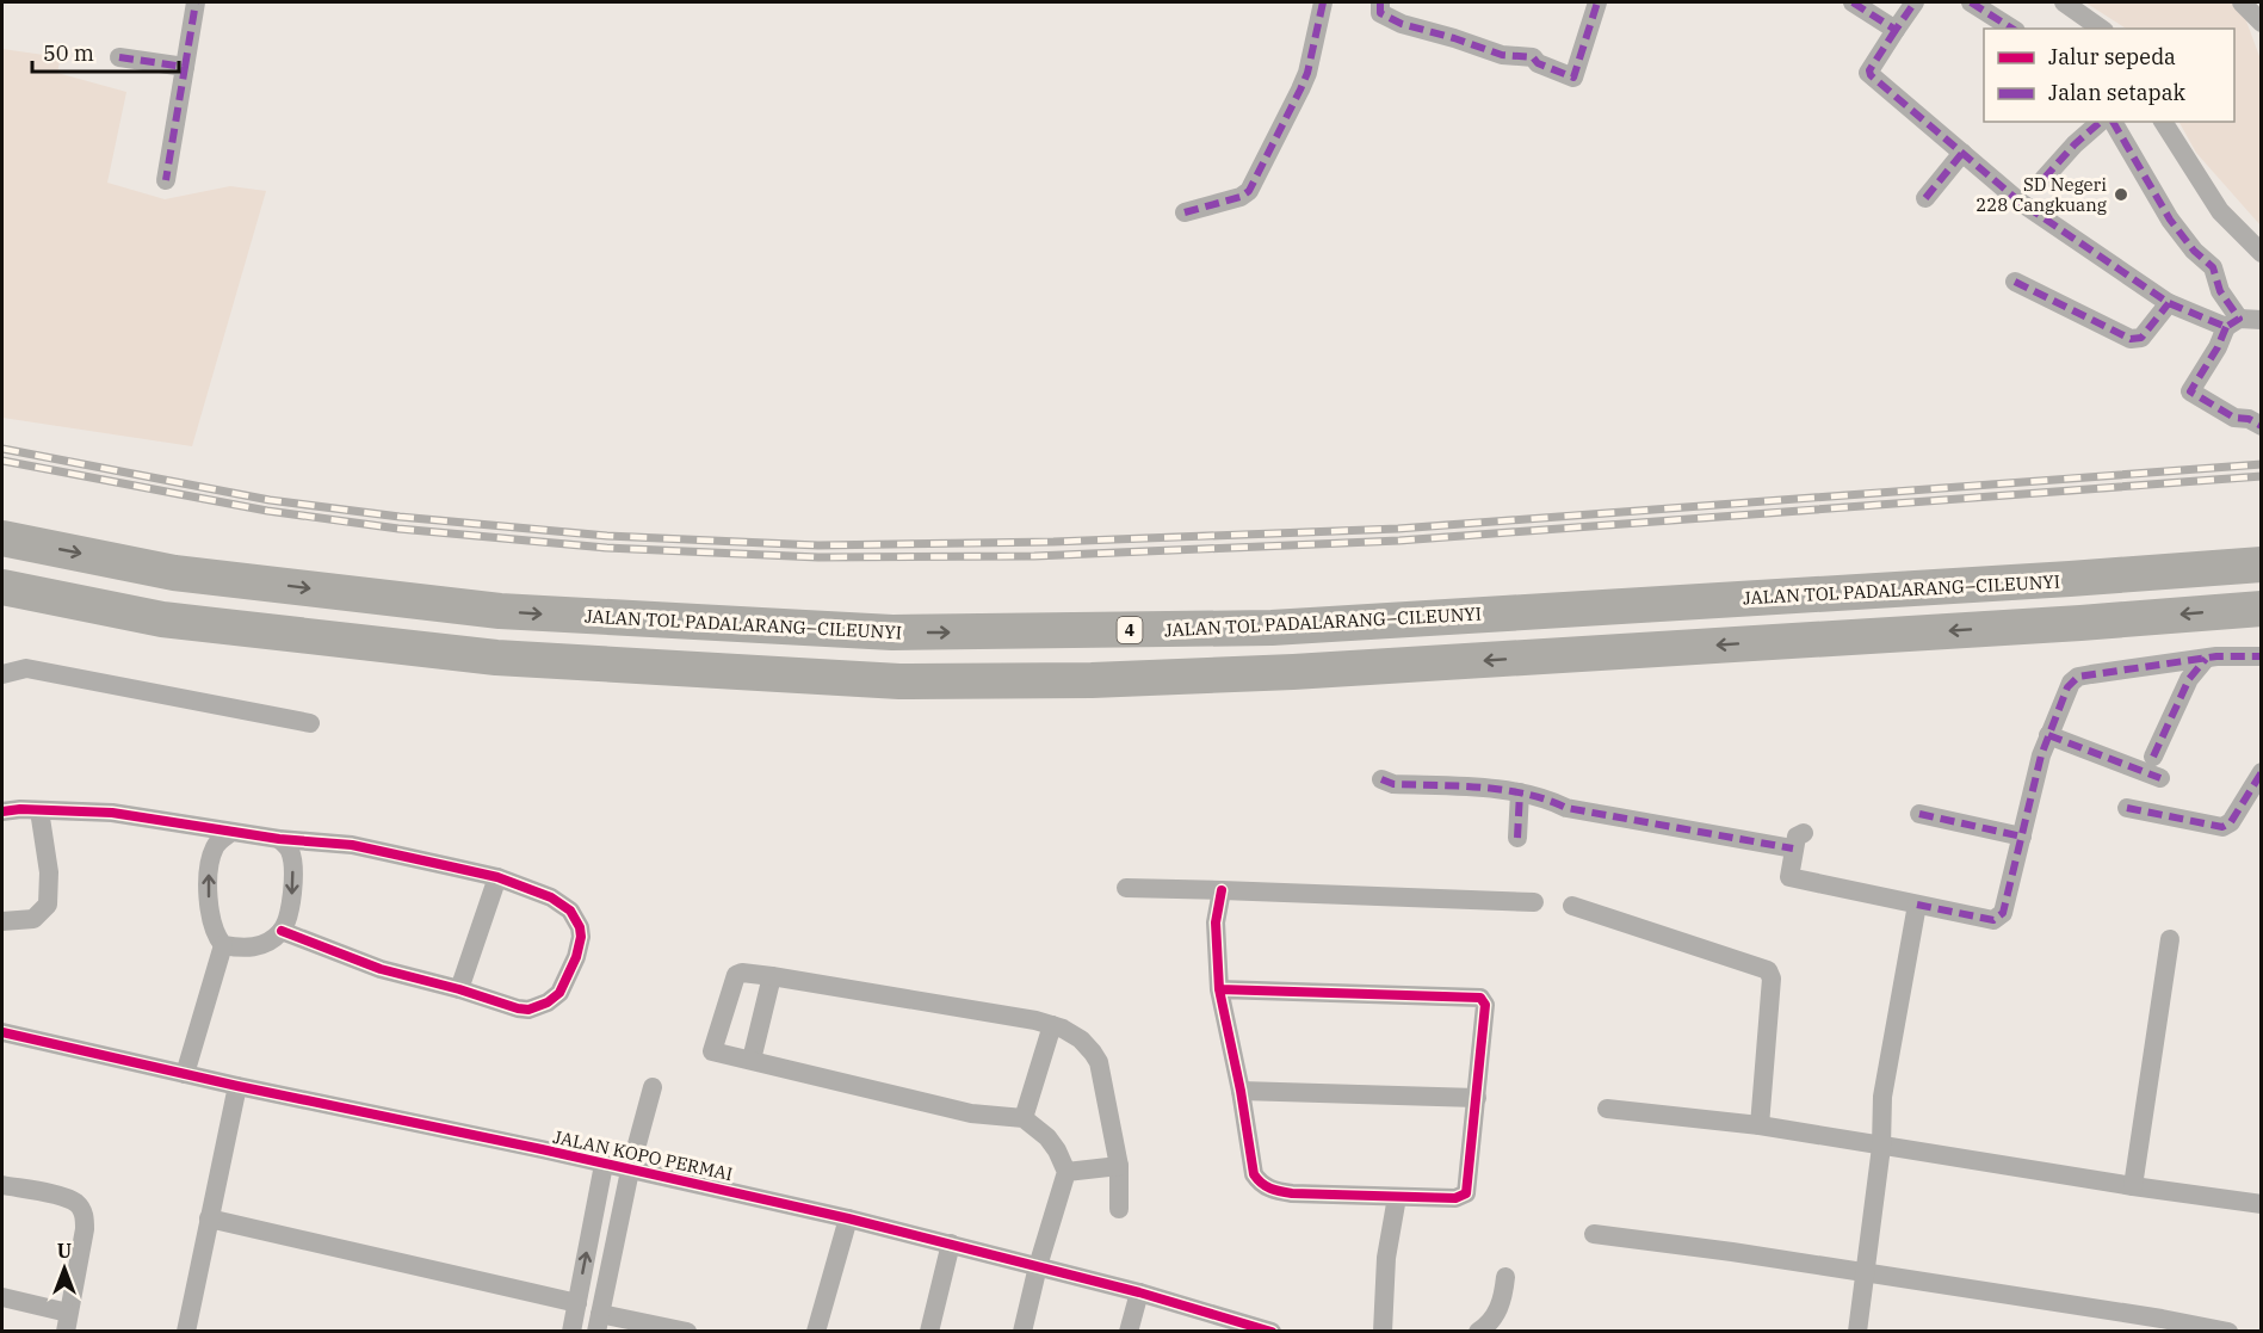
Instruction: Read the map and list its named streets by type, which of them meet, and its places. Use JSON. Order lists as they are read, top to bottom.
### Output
{
  "streets": {
    "highway": ["JALAN TOL PADALARANG–CILEUNYI", "4"],
    "street": ["JALAN KOPO PERMAI"]
  },
  "places": ["SD Negeri 228 Cangkuang"],
  "legend": ["Jalur sepeda", "Jalan setapak"],
  "scale_bar": "50 m",
  "north": "top"
}
